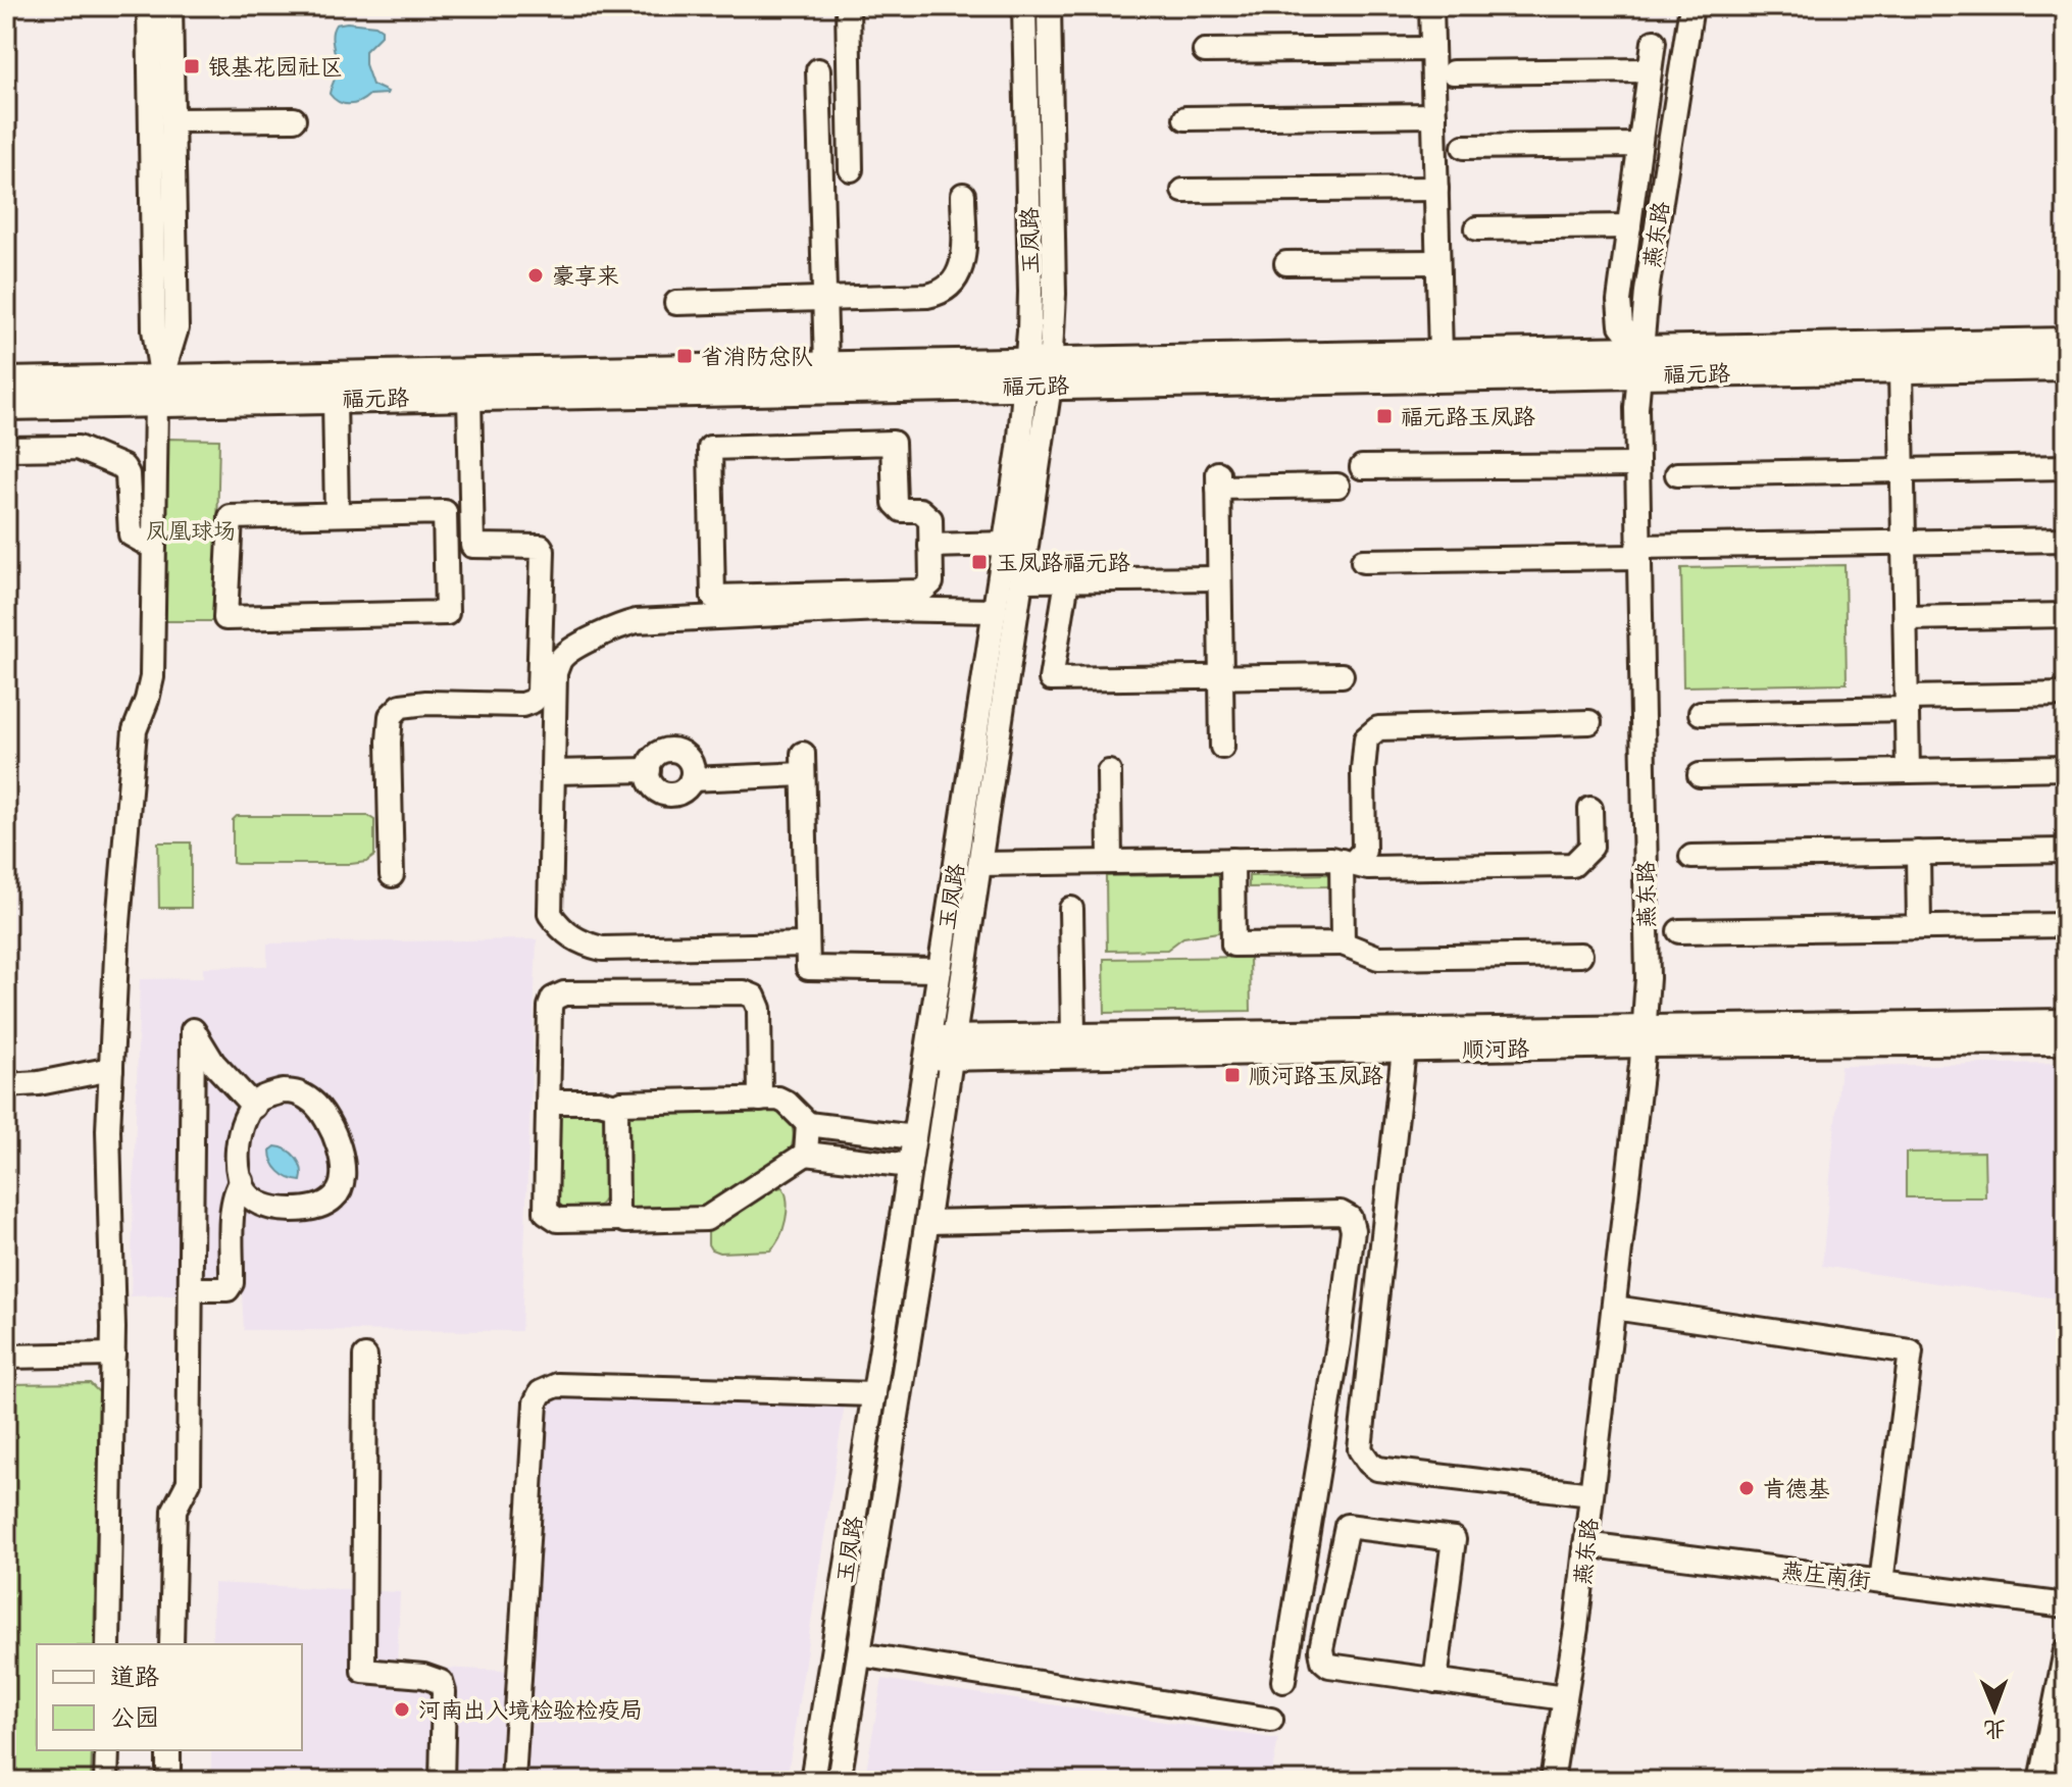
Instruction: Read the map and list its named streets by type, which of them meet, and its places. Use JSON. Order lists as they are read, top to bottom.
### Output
{
  "streets": {
    "main road": ["福元路"],
    "street": [
      "燕东路",
      "玉凤路",
      "顺河路",
      "燕庄南街"
    ]
  },
  "crossings": [
    ["燕东路", "福元路"],
    ["燕东路", "顺河路"],
    ["燕东路", "燕庄南街"],
    ["玉凤路", "福元路"],
    ["玉凤路", "顺河路"]
  ],
  "parks": ["凤凰球场"],
  "places": {
    "transit": [
      "银基花园社区",
      "省消防总队",
      "福元路玉凤路",
      "玉凤路福元路",
      "顺河路玉凤路"
    ],
    "other": ["豪享来", "肯德基", "河南出入境检验检疫局"]
  },
  "legend": ["道路", "公园"],
  "north": "bottom"
}
